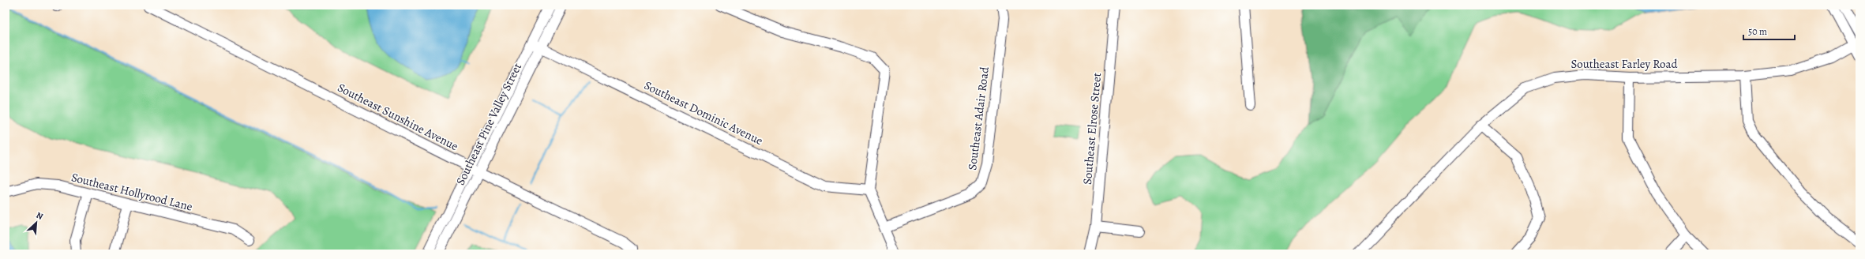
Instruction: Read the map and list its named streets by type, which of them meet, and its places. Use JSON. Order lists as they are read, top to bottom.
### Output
{
  "streets": {
    "street": [
      "Southeast Farley Road",
      "Southeast Dominic Avenue",
      "Southeast Sunshine Avenue",
      "Southeast Adair Road",
      "Southeast Pine Valley Street",
      "Southeast Elrose Street",
      "Southeast Hollyrood Lane"
    ]
  },
  "crossings": [
    ["Southeast Dominic Avenue", "Southeast Pine Valley Street"],
    ["Southeast Sunshine Avenue", "Southeast Pine Valley Street"]
  ],
  "scale_bar": "50 m",
  "north": "top right"
}
